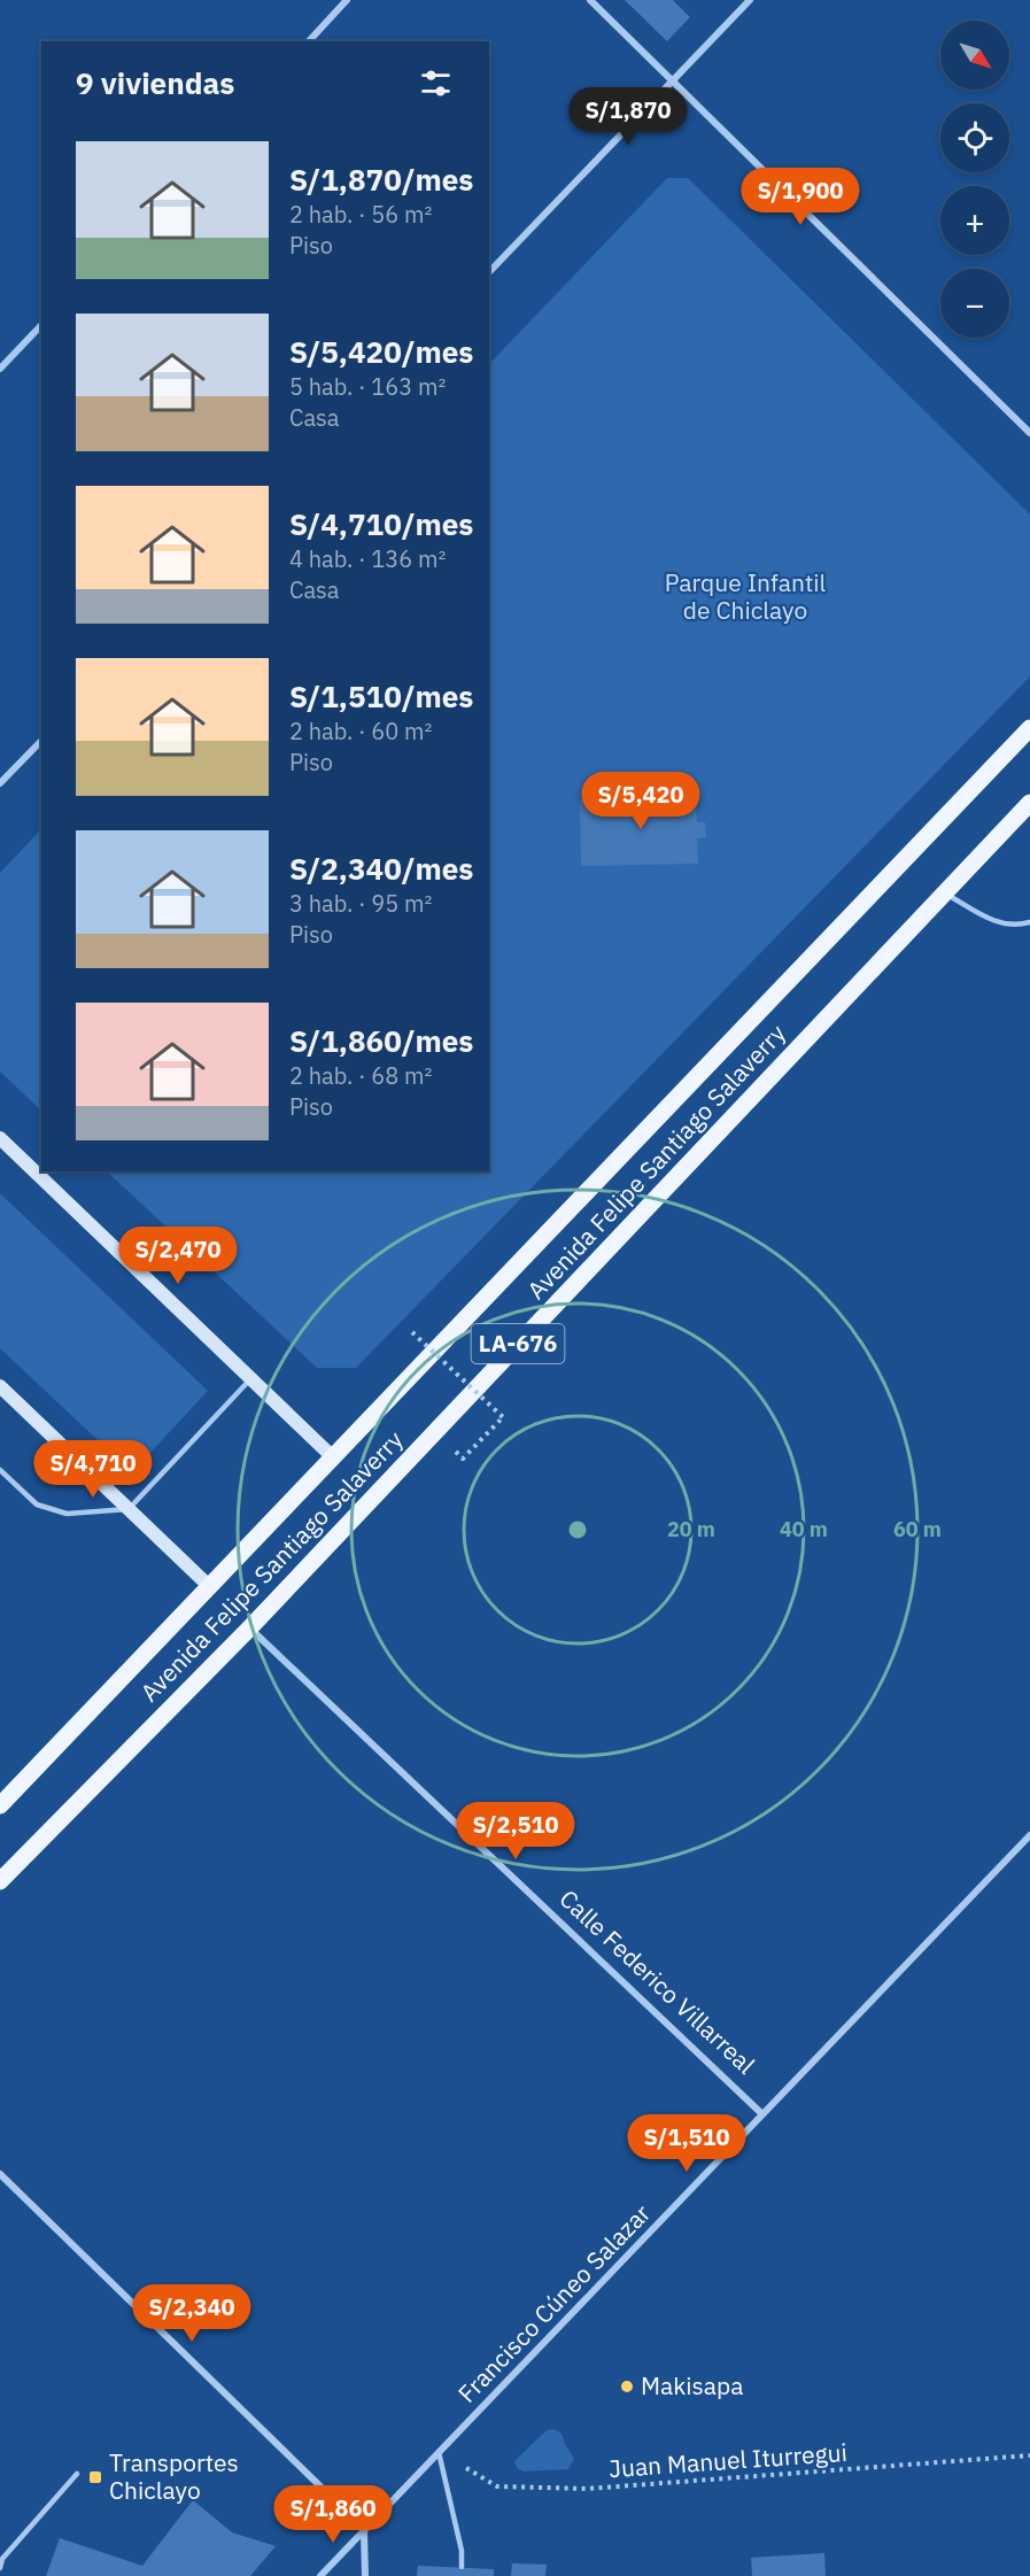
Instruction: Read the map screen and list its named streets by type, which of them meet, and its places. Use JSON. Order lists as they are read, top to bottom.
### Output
{
  "streets": {
    "main road": ["Avenida Felipe Santiago Salaverry", "LA-676"],
    "street": ["Calle Federico Villarreal", "Francisco Cúneo Salazar"],
    "path": ["Juan Manuel Iturregui"]
  },
  "crossings": [
    ["Avenida Felipe Santiago Salaverry", "Calle Federico Villarreal"],
    ["Calle Federico Villarreal", "Francisco Cúneo Salazar"],
    ["Francisco Cúneo Salazar", "Juan Manuel Iturregui"]
  ],
  "parks": ["Parque Infantil de Chiclayo"],
  "places": {
    "other": ["Makisapa"],
    "transit": ["Transportes Chiclayo"]
  },
  "north": "bottom right",
  "page": {
    "map_buttons": ["+", "−"],
    "heading": "9 viviendas",
    "price": [
      "S/1,870",
      "S/1,900",
      "S/5,420",
      "S/2,470",
      "S/4,710",
      "S/2,510",
      "S/1,510",
      "S/2,340",
      "S/1,860"
    ],
    "list": [
      {
        "name": "S/1,870/mes",
        "note": "2 hab. · 56 m² · Piso"
      },
      {
        "name": "S/5,420/mes",
        "note": "5 hab. · 163 m² · Casa"
      },
      {
        "name": "S/4,710/mes",
        "note": "4 hab. · 136 m² · Casa"
      },
      {
        "name": "S/1,510/mes",
        "note": "2 hab. · 60 m² · Piso"
      },
      {
        "name": "S/2,340/mes",
        "note": "3 hab. · 95 m² · Piso"
      },
      {
        "name": "S/1,860/mes",
        "note": "2 hab. · 68 m² · Piso"
      }
    ]
  },
  "rings": ["20 m", "40 m", "60 m"]
}
